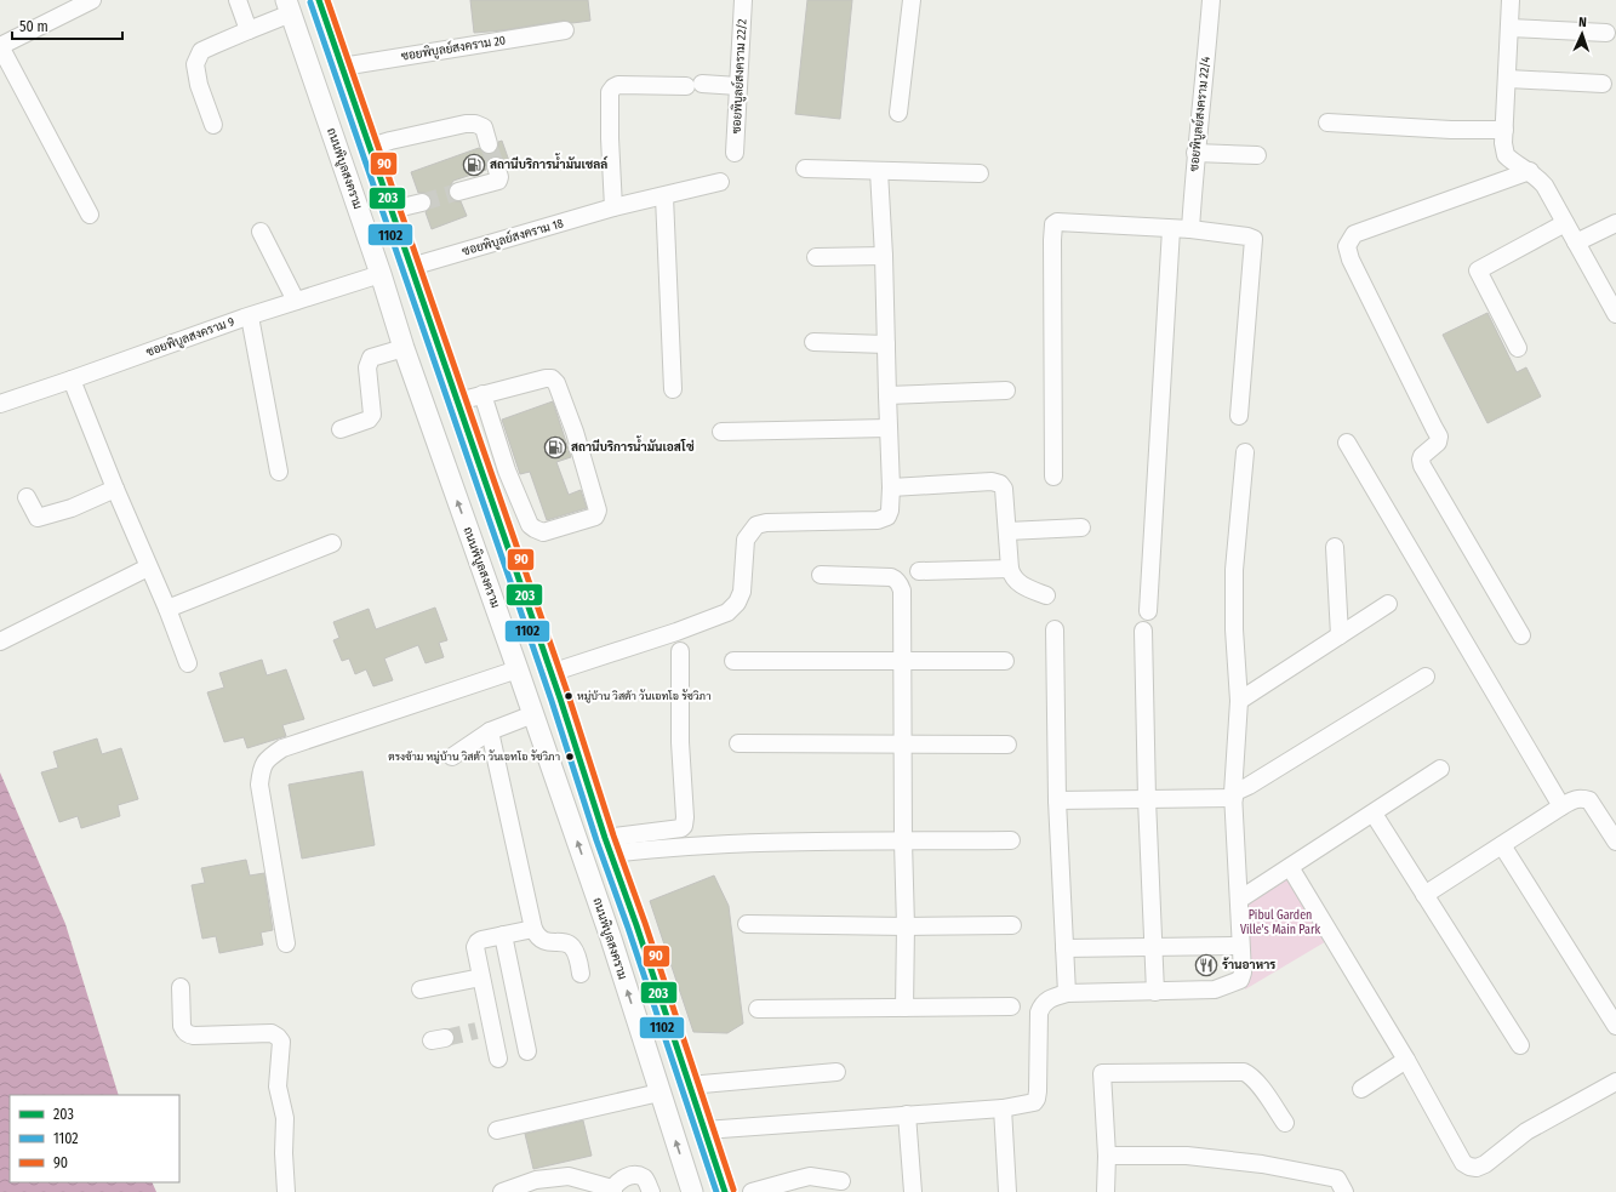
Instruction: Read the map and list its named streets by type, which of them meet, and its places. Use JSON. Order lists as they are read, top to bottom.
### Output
{
  "streets": {
    "main road": ["ถนนพิบูลสงคราม"],
    "street": [
      "ซอยพิบูลย์สงคราม 20",
      "ซอยพิบูลย์สงคราม 22/2",
      "ซอยพิบูลย์สงคราม 22/4",
      "ซอยพิบูลย์สงคราม 18",
      "ซอยพิบูลสงคราม 9"
    ]
  },
  "crossings": [
    ["ถนนพิบูลสงคราม", "ซอยพิบูลสงคราม 9"]
  ],
  "parks": ["Pibul Garden Ville's Main Park"],
  "places": {
    "fuel station": ["สถานีบริการน้ำมันเชลล์", "สถานีบริการน้ำมันเอสโซ่"],
    "other": ["หมู่บ้าน วิสต้า วันเอทโอ รัชวิภา", "ตรงข้าม หมู่บ้าน วิสต้า วันเอทโอ รัชวิภา"],
    "restaurant": ["ร้านอาหาร"]
  },
  "lines": ["transit line 203", "transit line 90", "transit line 1102"],
  "legend": ["203", "1102", "90"],
  "scale_bar": "50 m",
  "north": "top"
}
